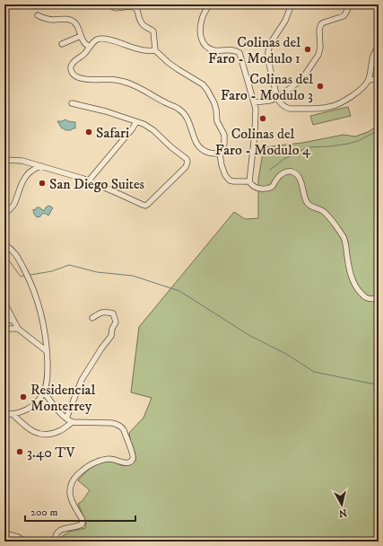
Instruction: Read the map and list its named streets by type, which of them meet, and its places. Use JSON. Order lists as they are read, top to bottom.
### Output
{
  "places": [
    "Colinas del Faro - Modulo 1",
    "Colinas del Faro - Modulo 3",
    "Colinas del Faro - Modulo 4",
    "Safari",
    "San Diego Suites",
    "Residencial Monterrey",
    "3.40 TV"
  ],
  "scale_bar": "200 m",
  "north": "bottom"
}
